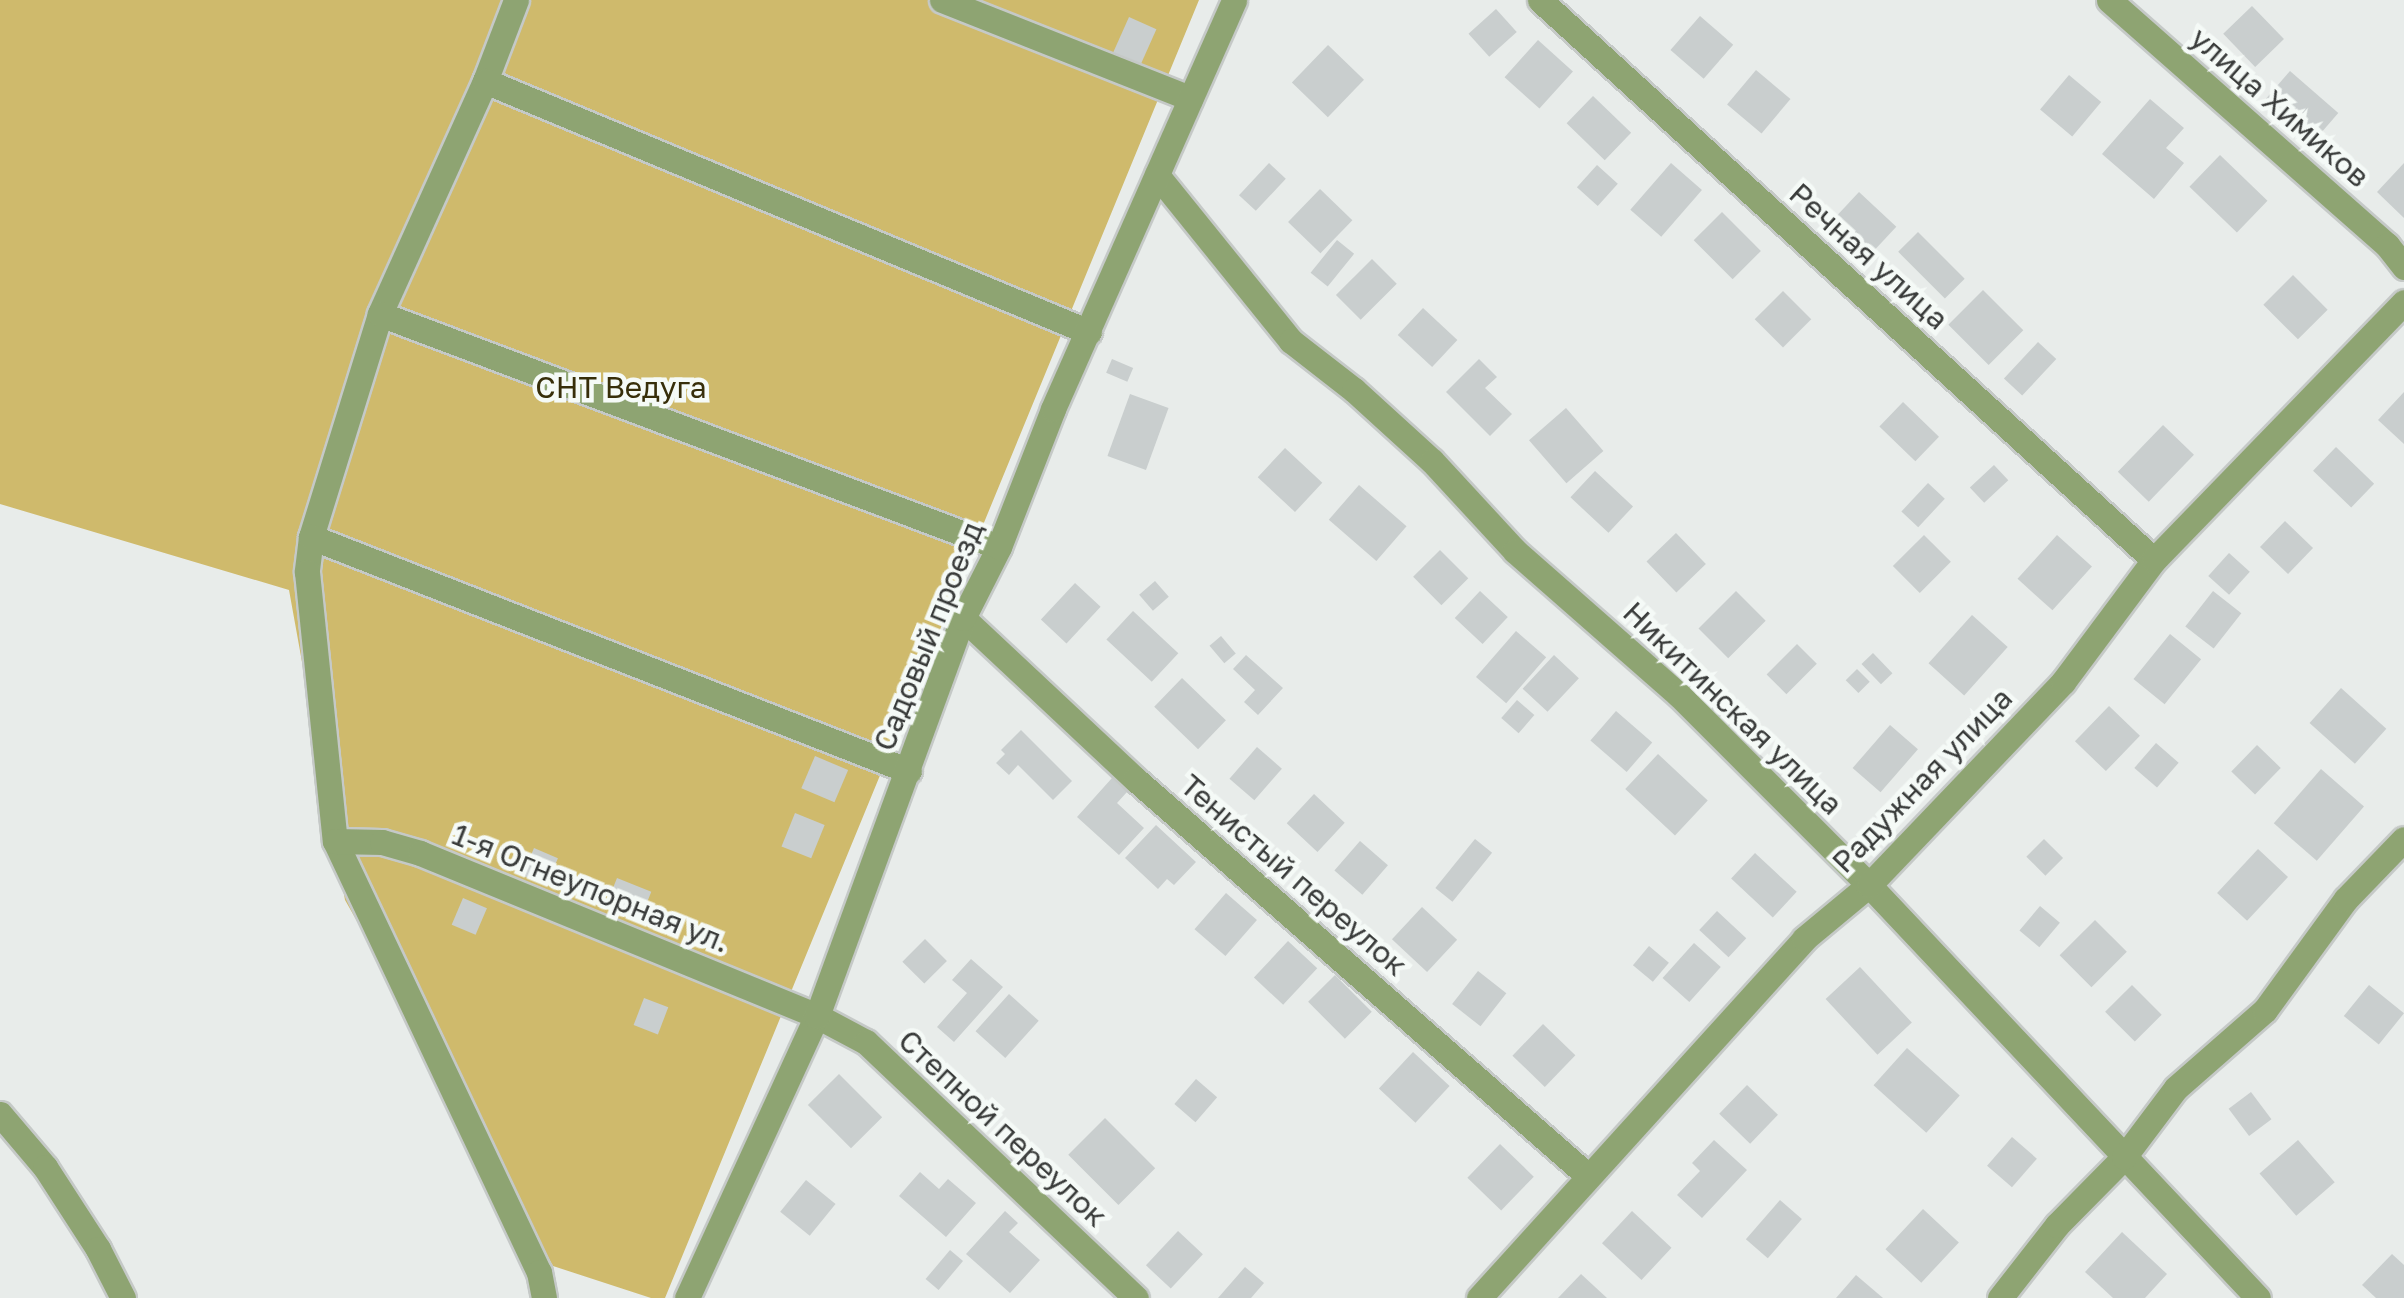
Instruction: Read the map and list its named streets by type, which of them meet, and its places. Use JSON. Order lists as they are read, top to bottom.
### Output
{
  "streets": {
    "street": [
      "улица Химиков",
      "Речная улица",
      "Садовый проезд",
      "Никитинская улица",
      "Радужная улица",
      "Тенистый переулок",
      "1-я Огнеупорная ул.",
      "Степной переулок"
    ]
  },
  "crossings": [
    ["Речная улица", "Радужная улица"],
    ["Садовый проезд", "Никитинская улица"],
    ["Садовый проезд", "Тенистый переулок"],
    ["Садовый проезд", "1-я Огнеупорная ул."],
    ["Садовый проезд", "Степной переулок"],
    ["Никитинская улица", "Радужная улица"],
    ["Радужная улица", "Тенистый переулок"],
    ["1-я Огнеупорная ул.", "Степной переулок"]
  ],
  "parks": ["СНТ Ведуга"]
}
